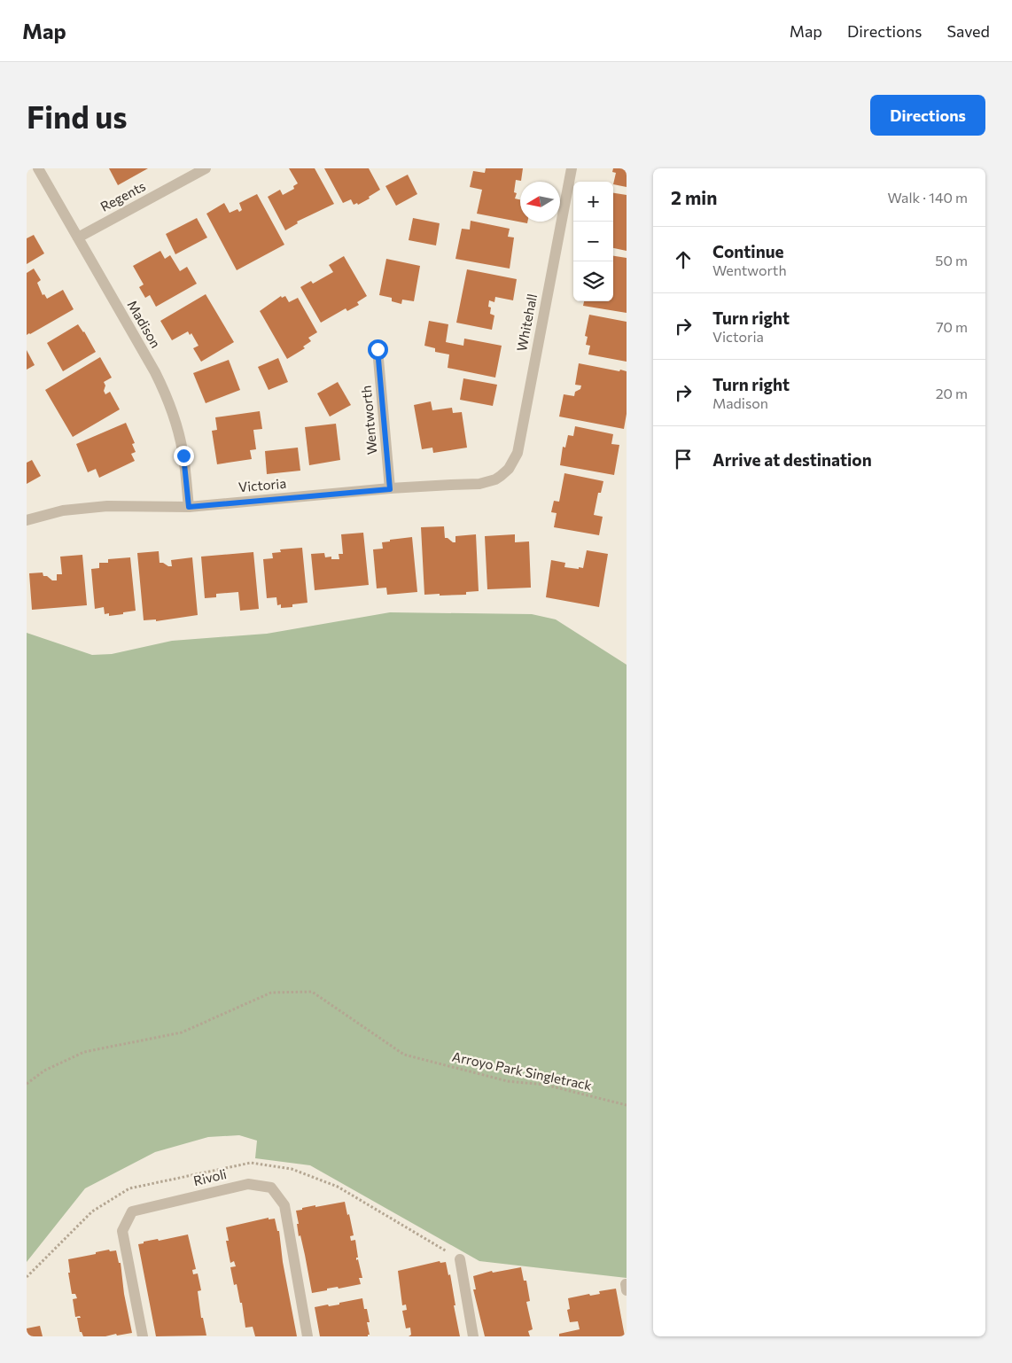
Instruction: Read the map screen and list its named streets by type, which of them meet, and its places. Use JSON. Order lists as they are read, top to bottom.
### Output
{
  "streets": {
    "street": [
      "Regents",
      "Whitehall",
      "Madison",
      "Wentworth",
      "Victoria",
      "Rivoli"
    ],
    "path": ["Arroyo Park Singletrack"]
  },
  "crossings": [
    ["Regents", "Madison"],
    ["Whitehall", "Victoria"],
    ["Madison", "Victoria"],
    ["Wentworth", "Victoria"]
  ],
  "north": "left",
  "page": {
    "header": "Map",
    "nav": ["Map", "Directions", "Saved"],
    "buttons": "Directions",
    "title": "Find us",
    "heading": ["2 min", "Walk · 140 m"],
    "map_buttons": ["+", "−"],
    "list": [
      ["Continue", "Wentworth", "50 m"],
      ["Turn right", "Victoria", "70 m"],
      ["Turn right", "Madison", "20 m"],
      "Arrive at destination"
    ]
  }
}
